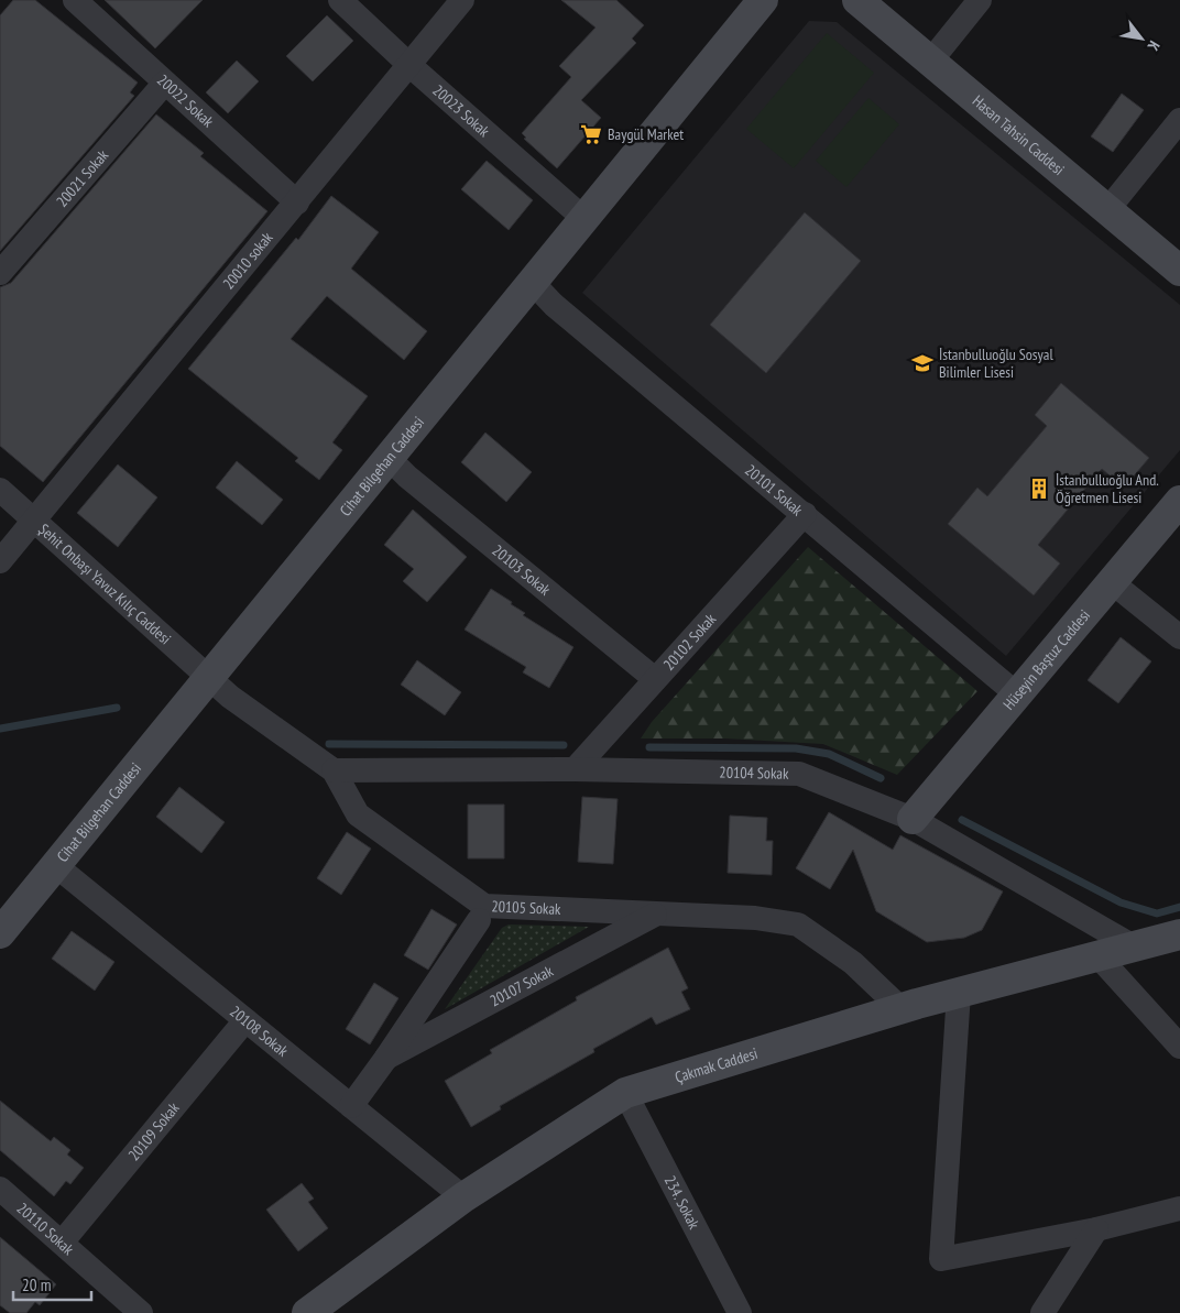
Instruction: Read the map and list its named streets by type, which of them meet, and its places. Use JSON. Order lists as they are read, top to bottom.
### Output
{
  "streets": {
    "main road": [
      "Hasan Tahsin Caddesi",
      "Cihat Bilgehan Caddesi",
      "Hüseyin Baştuz Caddesi",
      "Çakmak Caddesi"
    ],
    "street": [
      "20022 Sokak",
      "20023 Sokak",
      "20021 Sokak",
      "20010 sokak",
      "20101 Sokak",
      "20103 Sokak",
      "Şehit Onbaşı Yavuz Kılıç Caddesi",
      "20102 Sokak",
      "20104 Sokak",
      "20105 Sokak",
      "20107 Sokak",
      "20108 Sokak",
      "20109 Sokak",
      "234. Sokak",
      "20110 Sokak"
    ]
  },
  "crossings": [
    ["20022 Sokak", "20021 Sokak"],
    ["20022 Sokak", "20010 sokak"],
    ["20023 Sokak", "20010 sokak"],
    ["20023 Sokak", "Cihat Bilgehan Caddesi"],
    ["20010 sokak", "Şehit Onbaşı Yavuz Kılıç Caddesi"],
    ["Cihat Bilgehan Caddesi", "20101 Sokak"],
    ["Cihat Bilgehan Caddesi", "20103 Sokak"],
    ["Cihat Bilgehan Caddesi", "Şehit Onbaşı Yavuz Kılıç Caddesi"],
    ["Cihat Bilgehan Caddesi", "20105 Sokak"],
    ["Cihat Bilgehan Caddesi", "20108 Sokak"],
    ["20101 Sokak", "20102 Sokak"],
    ["20101 Sokak", "Hüseyin Baştuz Caddesi"],
    ["20103 Sokak", "20102 Sokak"],
    ["Şehit Onbaşı Yavuz Kılıç Caddesi", "20105 Sokak"],
    ["20102 Sokak", "20104 Sokak"],
    ["Hüseyin Baştuz Caddesi", "20104 Sokak"],
    ["20104 Sokak", "20105 Sokak"],
    ["20104 Sokak", "Çakmak Caddesi"],
    ["20105 Sokak", "20107 Sokak"],
    ["20105 Sokak", "Çakmak Caddesi"],
    ["20108 Sokak", "Çakmak Caddesi"],
    ["20108 Sokak", "20109 Sokak"],
    ["Çakmak Caddesi", "234. Sokak"],
    ["20109 Sokak", "20110 Sokak"]
  ],
  "places": {
    "supermarket": ["Baygül Market"],
    "school or university": ["İstanbulluoğlu Sosyal Bilimler Lisesi"],
    "building": ["İstanbulluoğlu And. Öğretmen Lisesi"]
  },
  "scale_bar": "20 m",
  "north": "bottom right"
}
